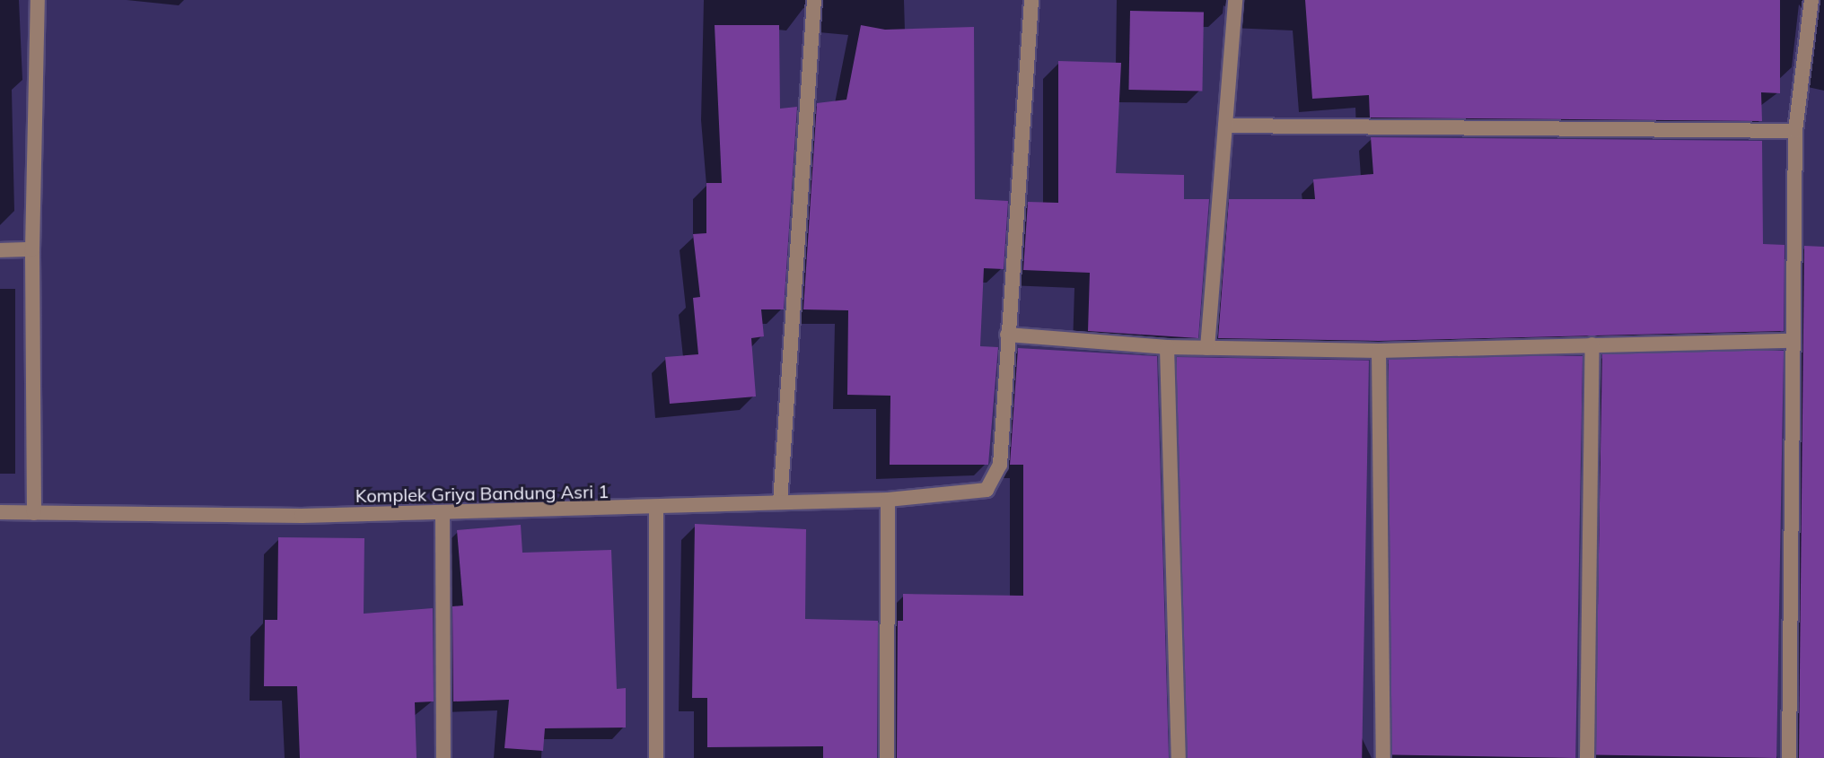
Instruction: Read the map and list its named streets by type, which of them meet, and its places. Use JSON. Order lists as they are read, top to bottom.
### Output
{
  "streets": {
    "street": ["Komplek Griya Bandung Asri 1"]
  }
}
